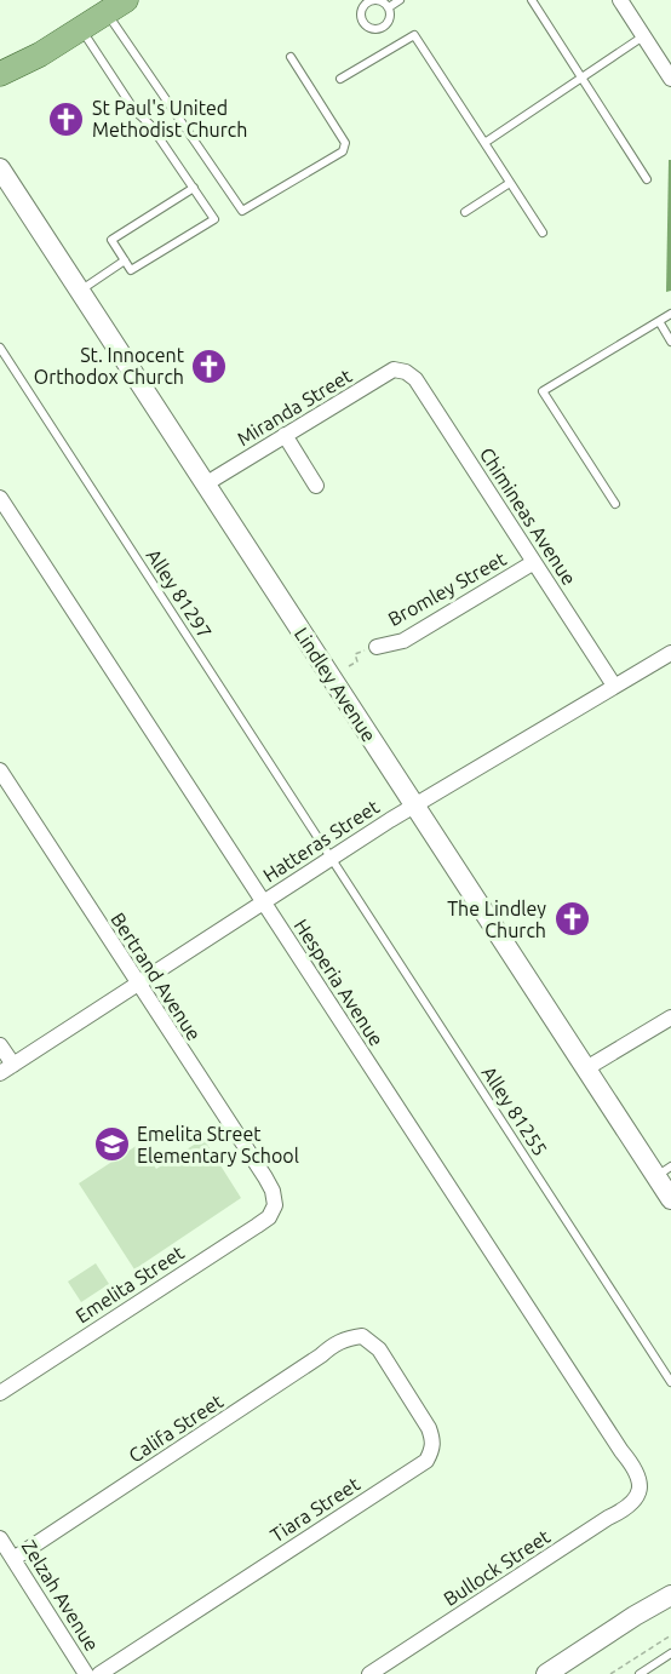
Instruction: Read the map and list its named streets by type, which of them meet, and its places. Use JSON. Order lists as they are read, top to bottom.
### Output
{
  "streets": {
    "main road": ["Lindley Avenue"],
    "street": [
      "Miranda Street",
      "Chimineas Avenue",
      "Bromley Street",
      "Hatteras Street",
      "Bertrand Avenue",
      "Hesperia Avenue",
      "Emelita Street",
      "Califa Street",
      "Tiara Street",
      "Bullock Street",
      "Zelzah Avenue"
    ],
    "lane": ["Alley 81297", "Alley 81255"]
  },
  "crossings": [
    ["Miranda Street", "Chimineas Avenue"],
    ["Miranda Street", "Lindley Avenue"],
    ["Chimineas Avenue", "Bromley Street"],
    ["Chimineas Avenue", "Hatteras Street"],
    ["Alley 81297", "Hatteras Street"],
    ["Alley 81297", "Alley 81255"],
    ["Lindley Avenue", "Hatteras Street"],
    ["Hatteras Street", "Bertrand Avenue"],
    ["Hatteras Street", "Hesperia Avenue"],
    ["Hatteras Street", "Alley 81255"],
    ["Bertrand Avenue", "Emelita Street"],
    ["Hesperia Avenue", "Bullock Street"],
    ["Califa Street", "Tiara Street"],
    ["Califa Street", "Zelzah Avenue"]
  ],
  "places": {
    "church": ["St Paul's United Methodist Church", "St. Innocent Orthodox Church", "The Lindley Church"],
    "school or university": ["Emelita Street Elementary School"]
  }
}
